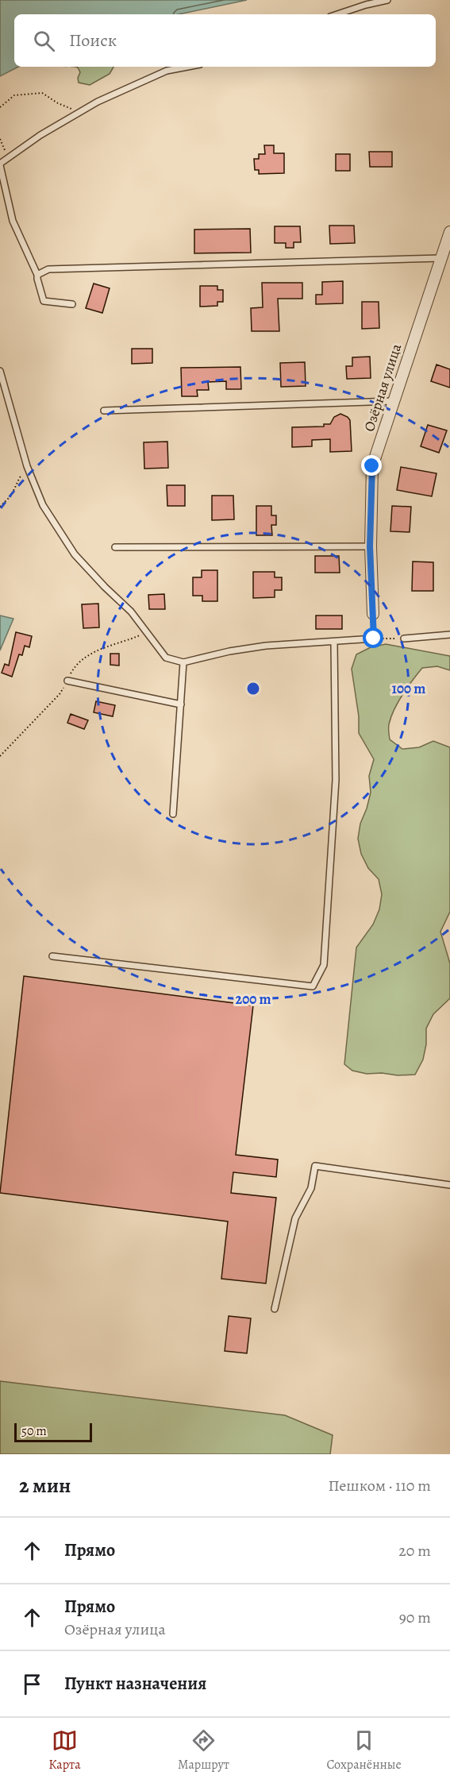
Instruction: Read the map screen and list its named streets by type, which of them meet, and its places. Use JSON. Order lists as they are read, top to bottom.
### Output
{
  "streets": {
    "street": ["Озёрная улица"]
  },
  "scale_bar": "50 m",
  "page": {
    "search": "Поиск",
    "scale": "50 m",
    "heading": ["2 мин", "Пешком · 110 m"],
    "list": [
      ["Прямо", "20 m"],
      ["Прямо", "Озёрная улица", "90 m"],
      "Пункт назначения"
    ],
    "nav": ["Карта", "Маршрут", "Сохранённые"]
  },
  "rings": ["100 m", "200 m"]
}
